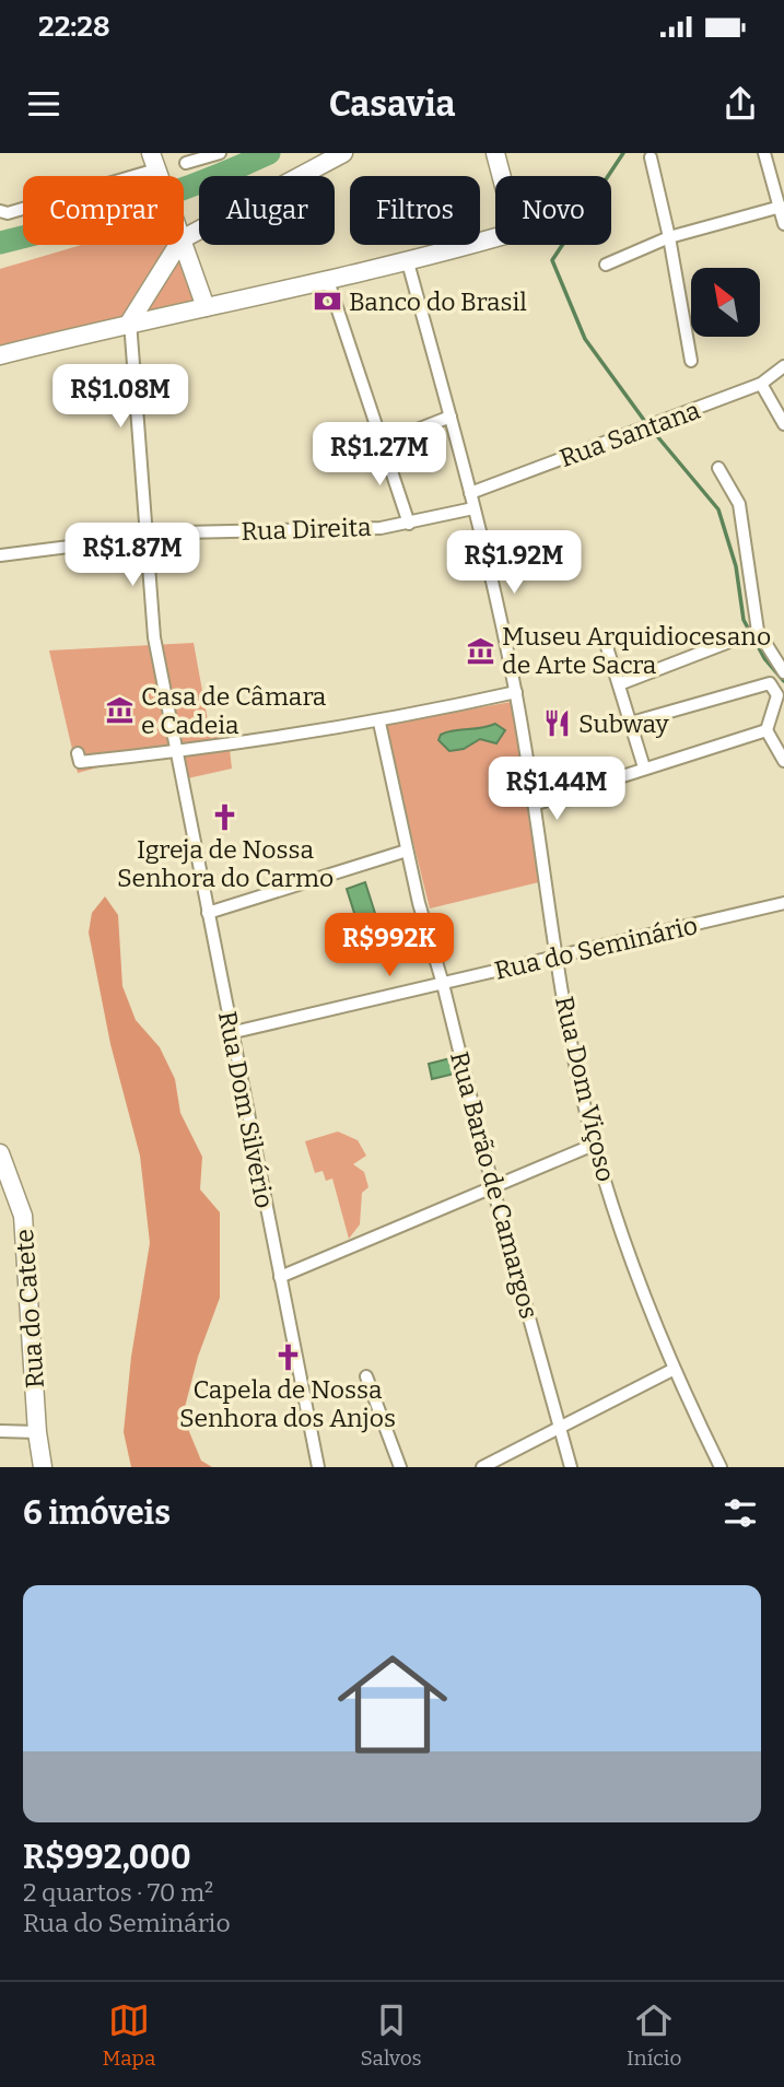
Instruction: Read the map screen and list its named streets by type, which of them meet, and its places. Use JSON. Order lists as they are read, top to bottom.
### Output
{
  "streets": {
    "street": [
      "Rua Santana",
      "Rua Direita",
      "Rua do Seminário",
      "Rua Dom Viçoso",
      "Rua Dom Silvério",
      "Rua Barão de Camargos",
      "Rua do Catete"
    ]
  },
  "crossings": [
    ["Rua Santana", "Rua Dom Viçoso"],
    ["Rua Direita", "Rua Dom Viçoso"],
    ["Rua Direita", "Rua Dom Silvério"],
    ["Rua do Seminário", "Rua Dom Viçoso"],
    ["Rua do Seminário", "Rua Dom Silvério"],
    ["Rua do Seminário", "Rua Barão de Camargos"]
  ],
  "places": {
    "bank": ["Banco do Brasil"],
    "museum": ["Museu Arquidiocesano de Arte Sacra", "Casa de Câmara e Cadeia"],
    "restaurant": ["Subway"],
    "church": ["Igreja de Nossa Senhora do Carmo", "Capela de Nossa Senhora dos Anjos"]
  },
  "north": "top left",
  "page": {
    "status": "22:28",
    "header": "Casavia",
    "chip": [
      "Comprar",
      "Alugar",
      "Filtros",
      "Novo"
    ],
    "price": [
      "R$1.08M",
      "R$1.27M",
      "R$1.87M",
      "R$1.92M",
      "R$1.44M",
      "R$992K"
    ],
    "heading": "6 imóveis",
    "list": [
      {
        "name": "R$992,000",
        "note": "2 quartos · 70 m² · Rua do Seminário"
      }
    ],
    "tabs": ["Mapa", "Salvos", "Início"]
  }
}
